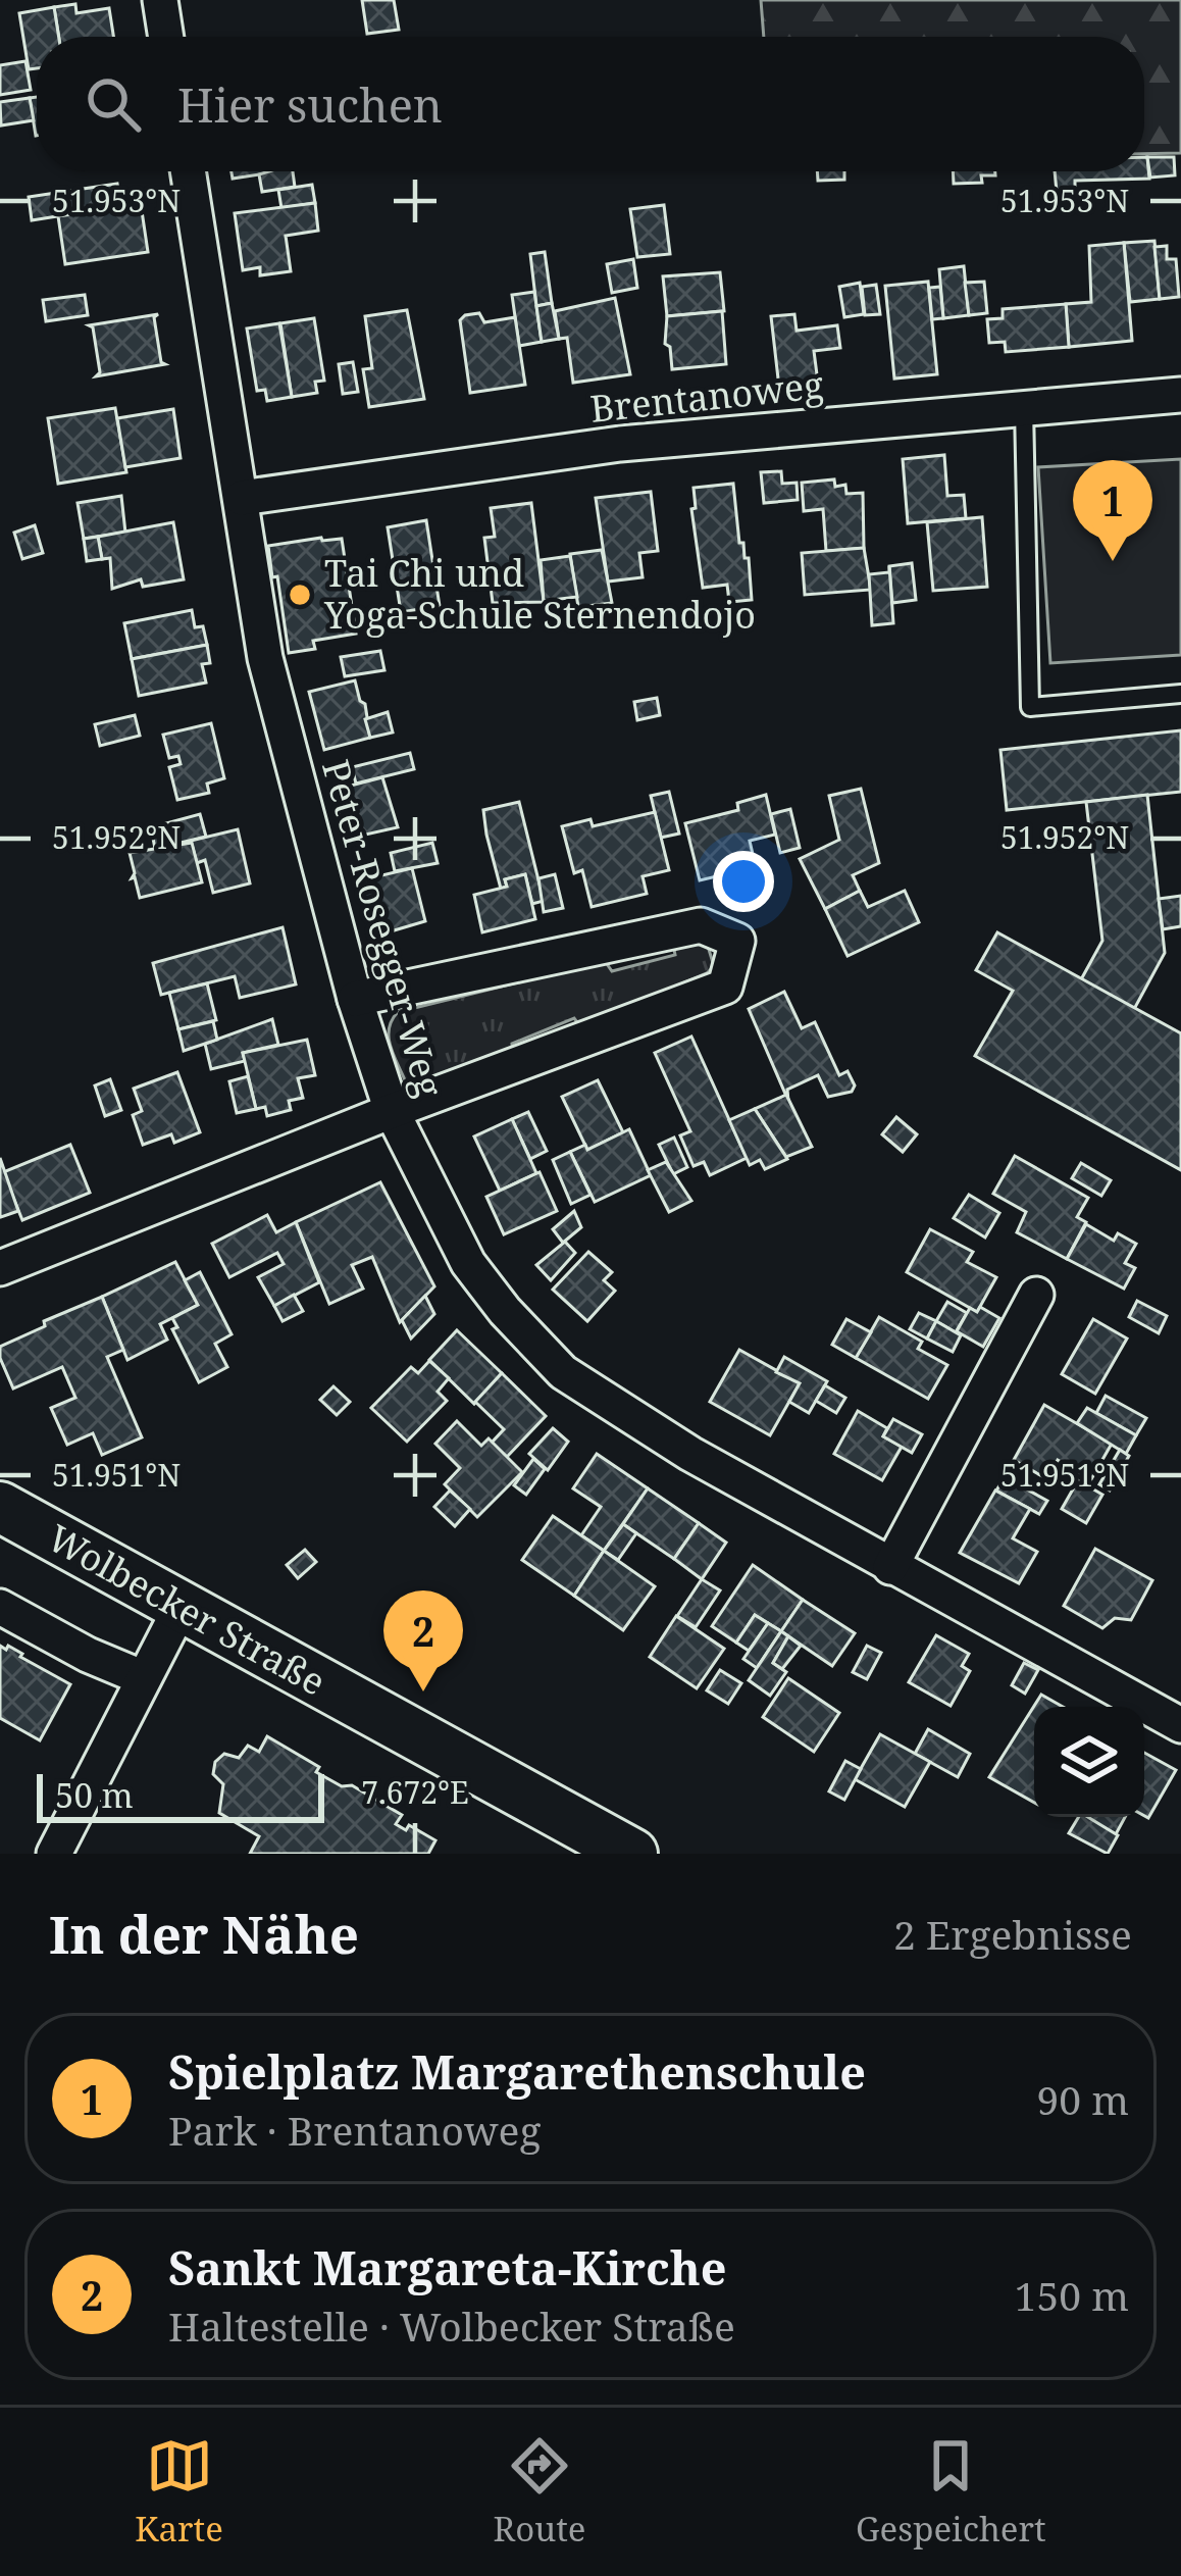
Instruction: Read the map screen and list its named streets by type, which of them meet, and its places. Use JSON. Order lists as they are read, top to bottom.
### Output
{
  "streets": {
    "main road": ["Wolbecker Straße"],
    "street": ["Brentanoweg", "Peter-Rosegger-Weg"]
  },
  "crossings": [
    ["Brentanoweg", "Peter-Rosegger-Weg"]
  ],
  "places": ["Tai Chi und Yoga-Schule Sternendojo"],
  "scale_bar": "50 m",
  "page": {
    "search": "Hier suchen",
    "pins": ["1", "2"],
    "scale": "50 m",
    "heading": ["In der Nähe", "2 Ergebnisse"],
    "list": [
      {
        "mark": "1",
        "name": "Spielplatz Margarethenschule",
        "note": "Park · Brentanoweg",
        "value": "90 m"
      },
      {
        "mark": "2",
        "name": "Sankt Margareta-Kirche",
        "note": "Haltestelle · Wolbecker Straße",
        "value": "150 m"
      }
    ],
    "nav": ["Karte", "Route", "Gespeichert"]
  },
  "coordinates": [
    "51.953°N",
    "51.952°N",
    "51.951°N",
    "7.672°E"
  ]
}
